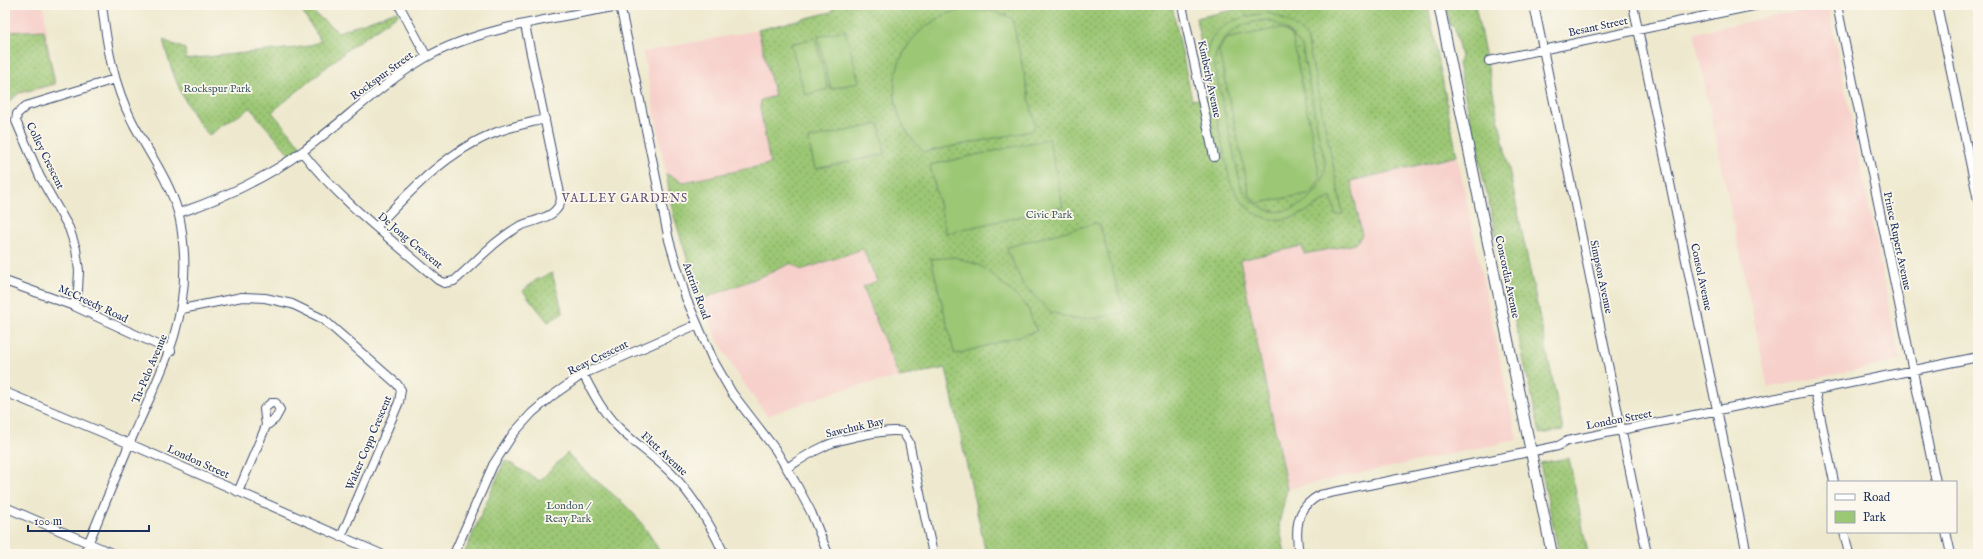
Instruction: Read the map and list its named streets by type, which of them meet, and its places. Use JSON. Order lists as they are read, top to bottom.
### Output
{
  "streets": {
    "main road": ["Concordia Avenue"],
    "street": [
      "Besant Street",
      "Rockspur Street",
      "Kimberly Avenue",
      "Colley Crescent",
      "De Jong Crescent",
      "Prince Rupert Avenue",
      "Simpson Avenue",
      "Consol Avenue",
      "Antrim Road",
      "McCreedy Road",
      "Reay Crescent",
      "Tu-Pelo Avenue",
      "London Street",
      "Sawchuk Bay",
      "Walter Copp Crescent",
      "Flett Avenue"
    ]
  },
  "crossings": [
    ["Besant Street", "Simpson Avenue"],
    ["Besant Street", "Consol Avenue"],
    ["Rockspur Street", "De Jong Crescent"],
    ["Rockspur Street", "Antrim Road"],
    ["Rockspur Street", "Tu-Pelo Avenue"],
    ["Colley Crescent", "McCreedy Road"],
    ["Colley Crescent", "Tu-Pelo Avenue"],
    ["Prince Rupert Avenue", "London Street"],
    ["Concordia Avenue", "London Street"],
    ["Simpson Avenue", "London Street"],
    ["Consol Avenue", "London Street"],
    ["Antrim Road", "Reay Crescent"],
    ["Antrim Road", "Sawchuk Bay"],
    ["McCreedy Road", "Tu-Pelo Avenue"],
    ["Reay Crescent", "Flett Avenue"],
    ["Tu-Pelo Avenue", "London Street"],
    ["Tu-Pelo Avenue", "Walter Copp Crescent"],
    ["London Street", "Walter Copp Crescent"]
  ],
  "districts": ["VALLEY GARDENS"],
  "parks": ["Rockspur Park", "Civic Park", "London / Reay Park"],
  "legend": ["Road", "Park"],
  "scale_bar": "100 m"
}
